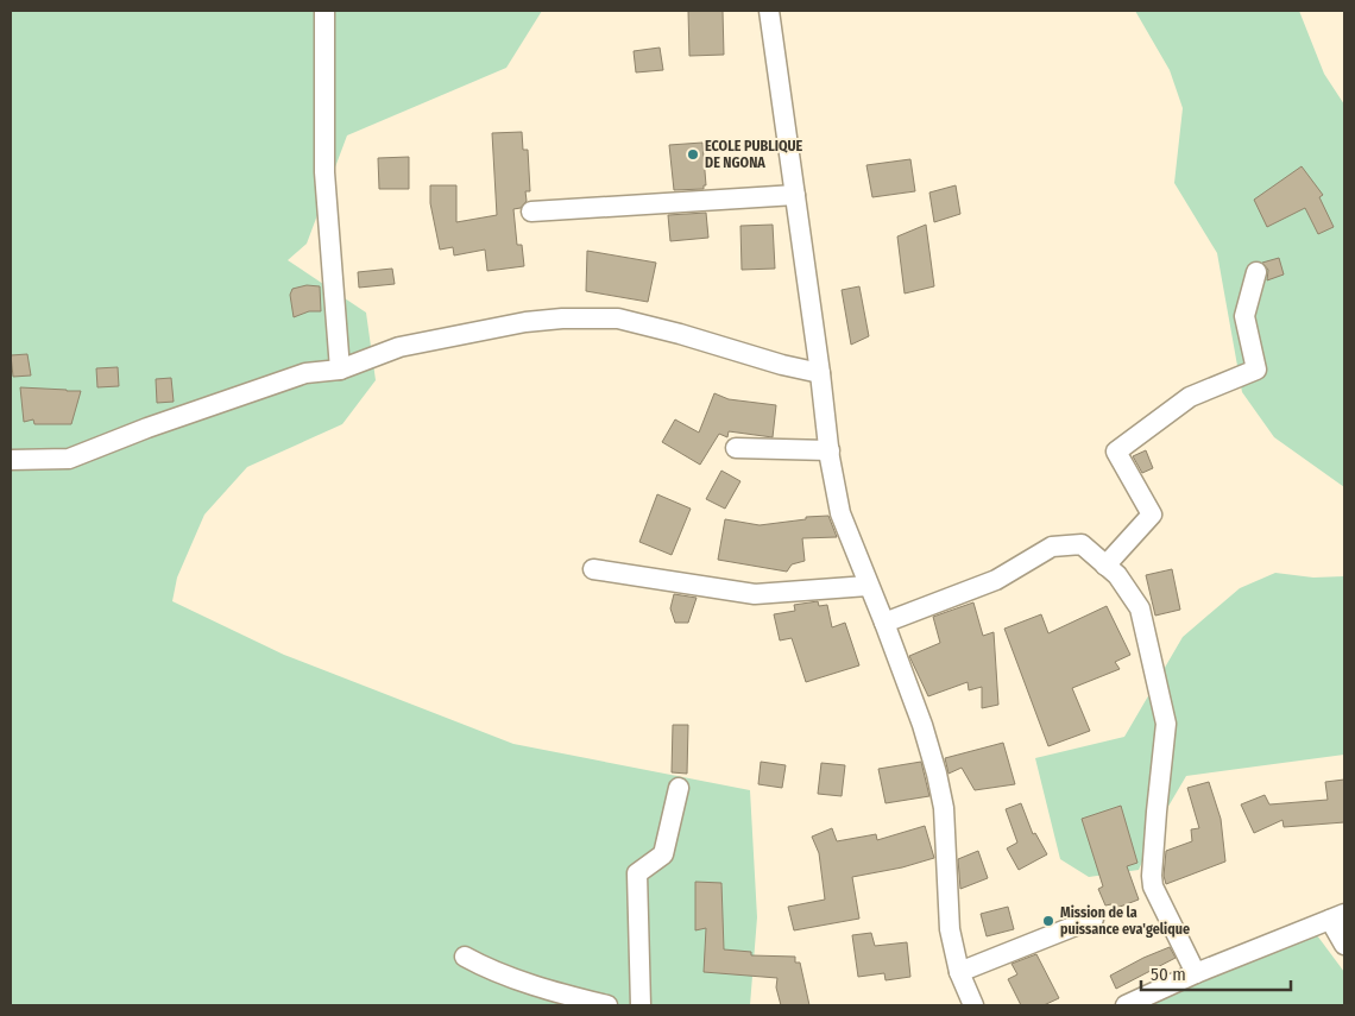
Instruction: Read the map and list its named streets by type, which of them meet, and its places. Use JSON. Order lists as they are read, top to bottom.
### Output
{
  "places": ["ECOLE PUBLIQUE DE NGONA", "Mission de la puissance eva'gelique"],
  "scale_bar": "50 m"
}
